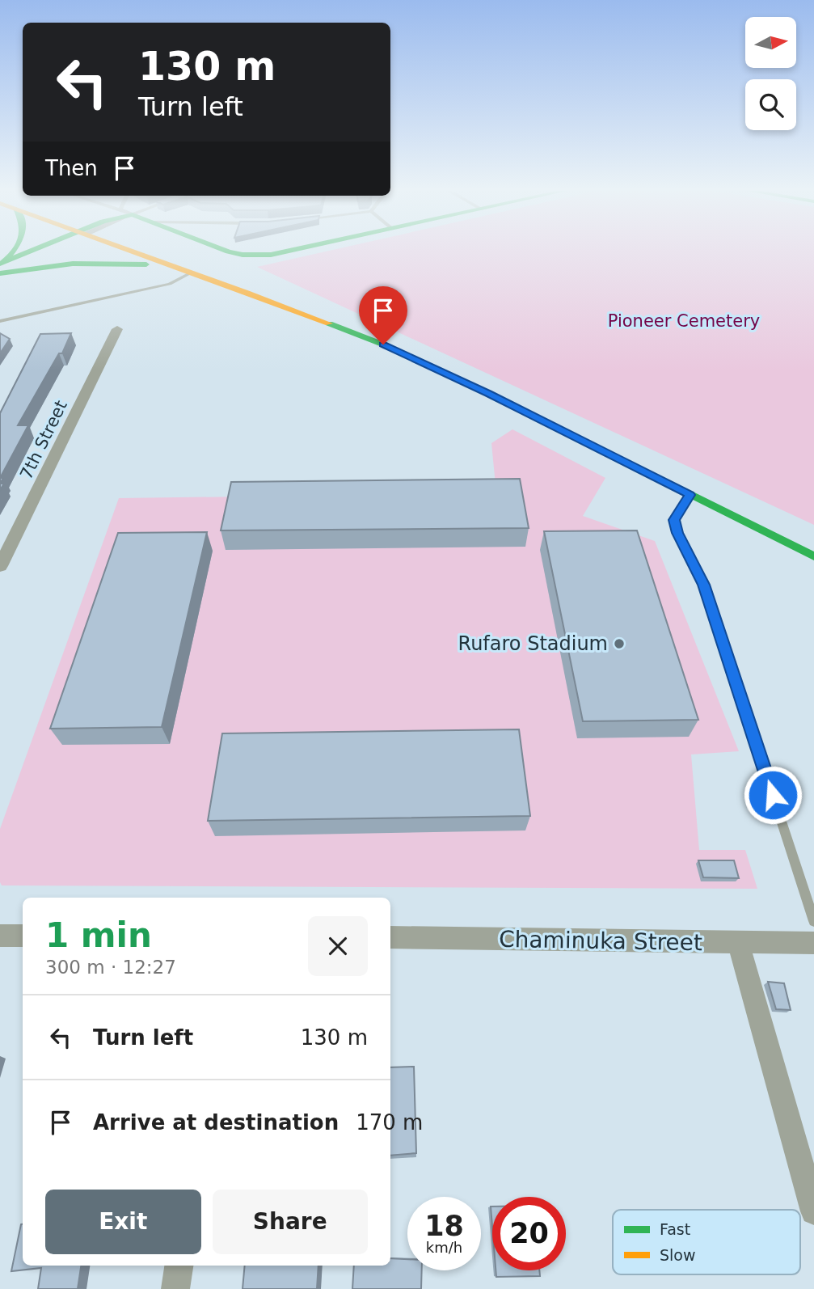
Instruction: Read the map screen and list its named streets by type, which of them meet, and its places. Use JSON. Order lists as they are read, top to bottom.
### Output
{
  "streets": {
    "street": ["7th Street", "Chaminuka Street"]
  },
  "parks": ["Pioneer Cemetery"],
  "places": ["Rufaro Stadium"],
  "legend": ["Fast", "Slow"],
  "north": "right",
  "page": {
    "turn": ["130 m", "Turn left"],
    "then": "Then",
    "heading": ["1 min", "300 m · 12:27"],
    "list": [
      {
        "name": "Turn left",
        "value": "130 m"
      },
      {
        "name": "Arrive at destination",
        "value": "170 m"
      }
    ],
    "buttons": ["Exit", "Share"],
    "speed": "18 km/h",
    "limit": "20"
  }
}
